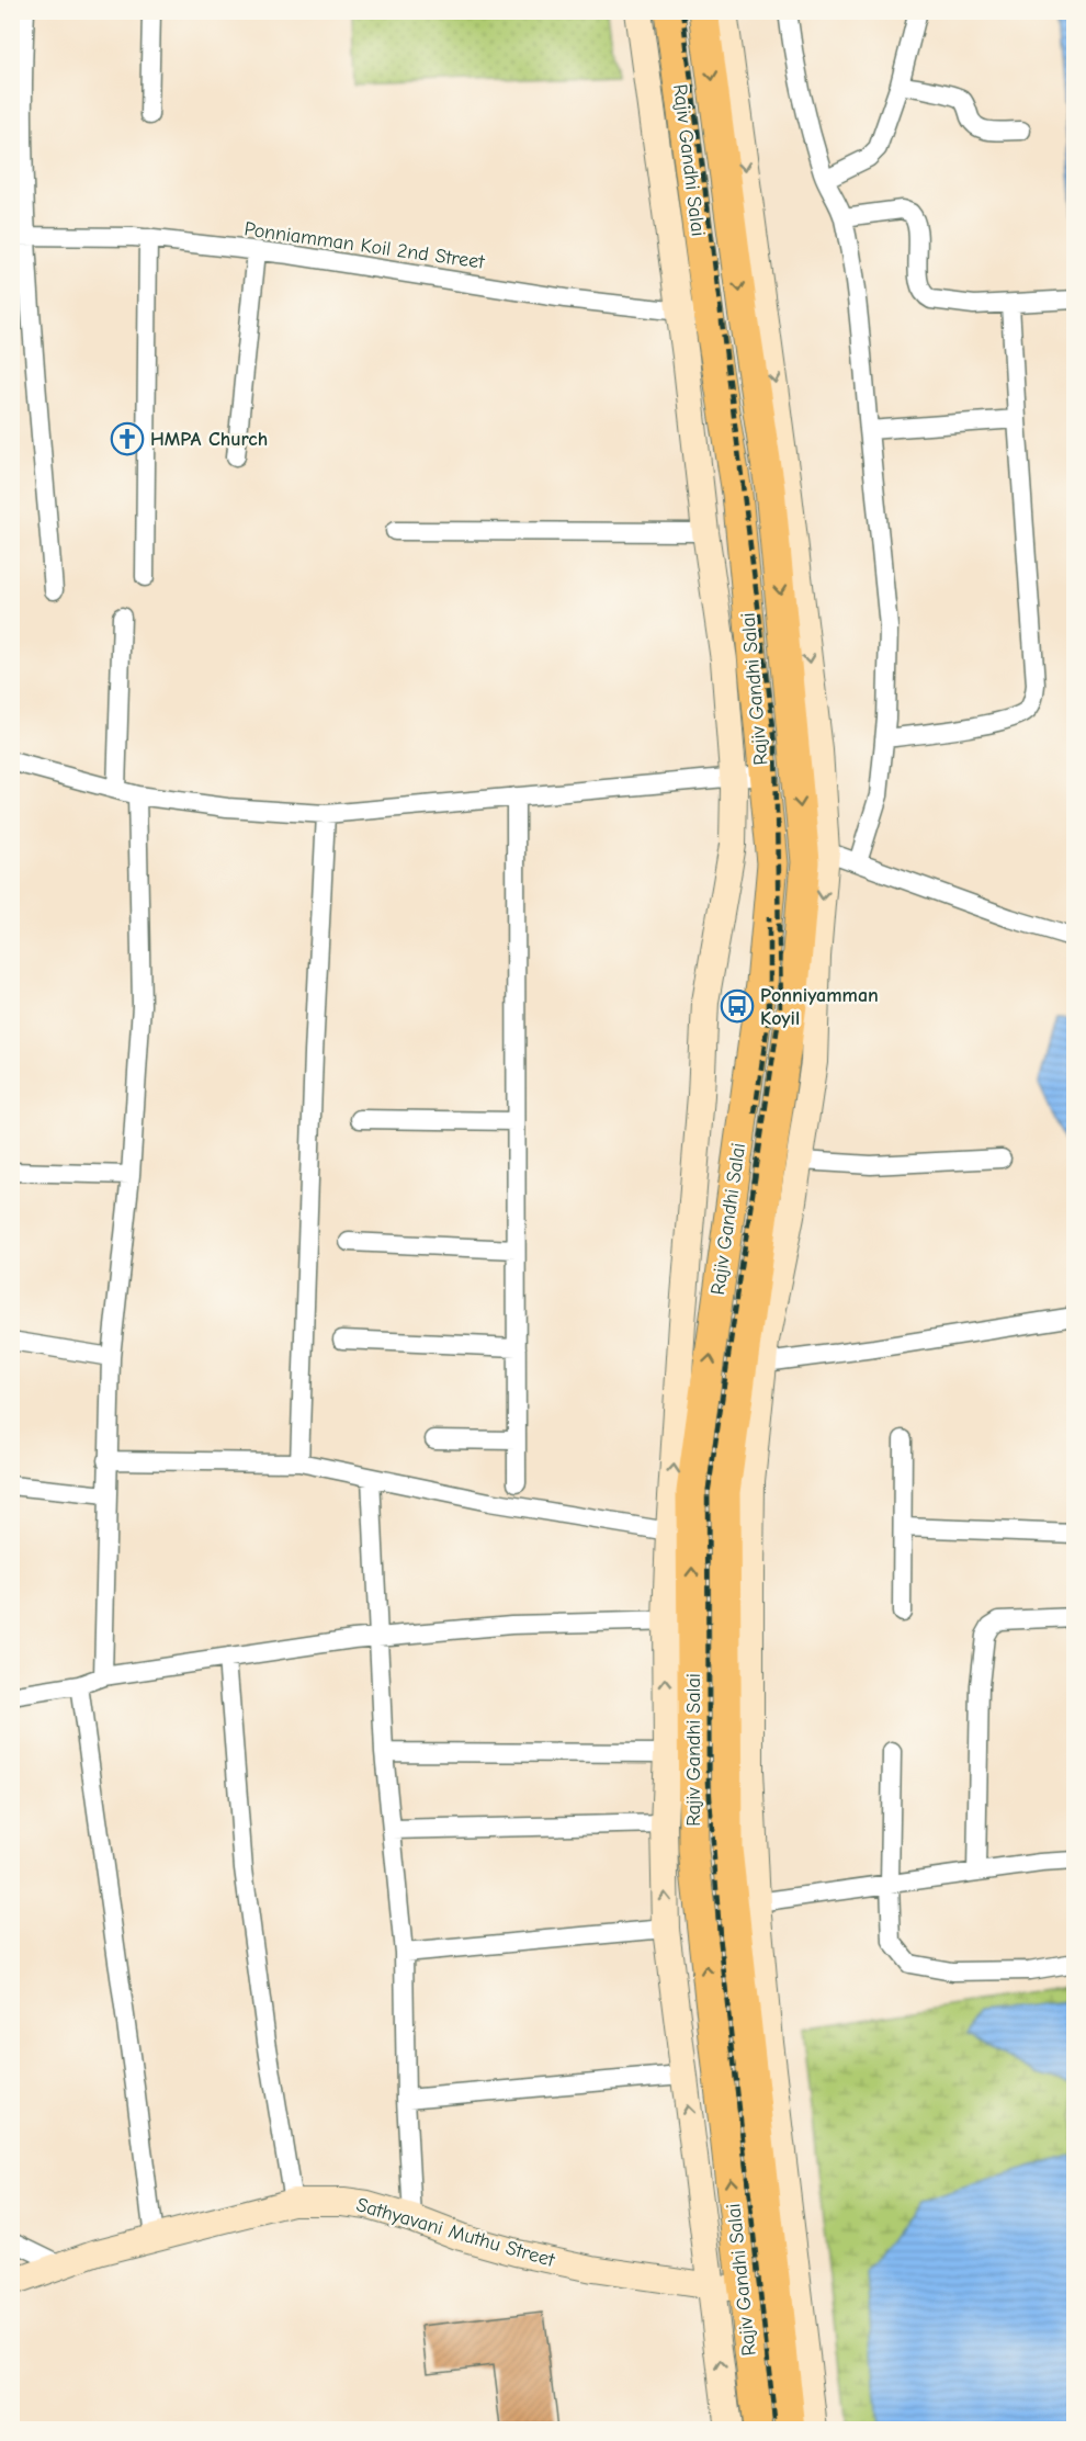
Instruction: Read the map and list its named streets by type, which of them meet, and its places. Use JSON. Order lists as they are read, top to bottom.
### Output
{
  "streets": {
    "main road": ["Rajiv Gandhi Salai"],
    "street": ["Ponniamman Koil 2nd Street", "Sathyavani Muthu Street"]
  },
  "crossings": [
    ["Rajiv Gandhi Salai", "Ponniamman Koil 2nd Street"],
    ["Rajiv Gandhi Salai", "Sathyavani Muthu Street"]
  ],
  "places": {
    "church": ["HMPA Church"],
    "bus stop": ["Ponniyamman Koyil"]
  }
}
